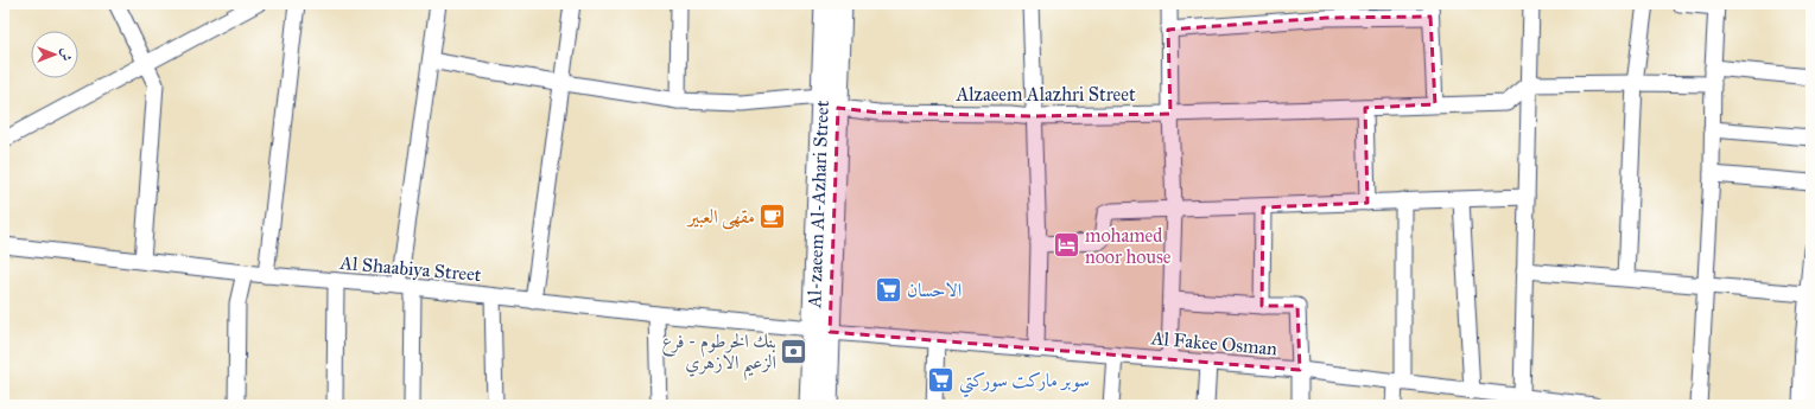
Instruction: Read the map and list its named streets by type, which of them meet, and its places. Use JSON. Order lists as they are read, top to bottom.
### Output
{
  "streets": {
    "main road": ["Al-zaeem Al-Azhari Street"],
    "street": ["Alzaeem Alazhri Street", "Al Shaabiya Street", "Al Fakee Osman"]
  },
  "crossings": [
    ["Alzaeem Alazhri Street", "Al-zaeem Al-Azhari Street"],
    ["Al-zaeem Al-Azhari Street", "Al Shaabiya Street"],
    ["Al-zaeem Al-Azhari Street", "Al Fakee Osman"],
    ["Al Shaabiya Street", "Al Fakee Osman"]
  ],
  "places": {
    "cafe": ["مقهى العبير"],
    "hotel": ["mohamed noor house"],
    "supermarket": ["الاحسان", "سوبر ماركت سوركتي"],
    "bank": ["بنك الخرطوم - فرع الزعيم الازهري"]
  },
  "north": "right"
}
